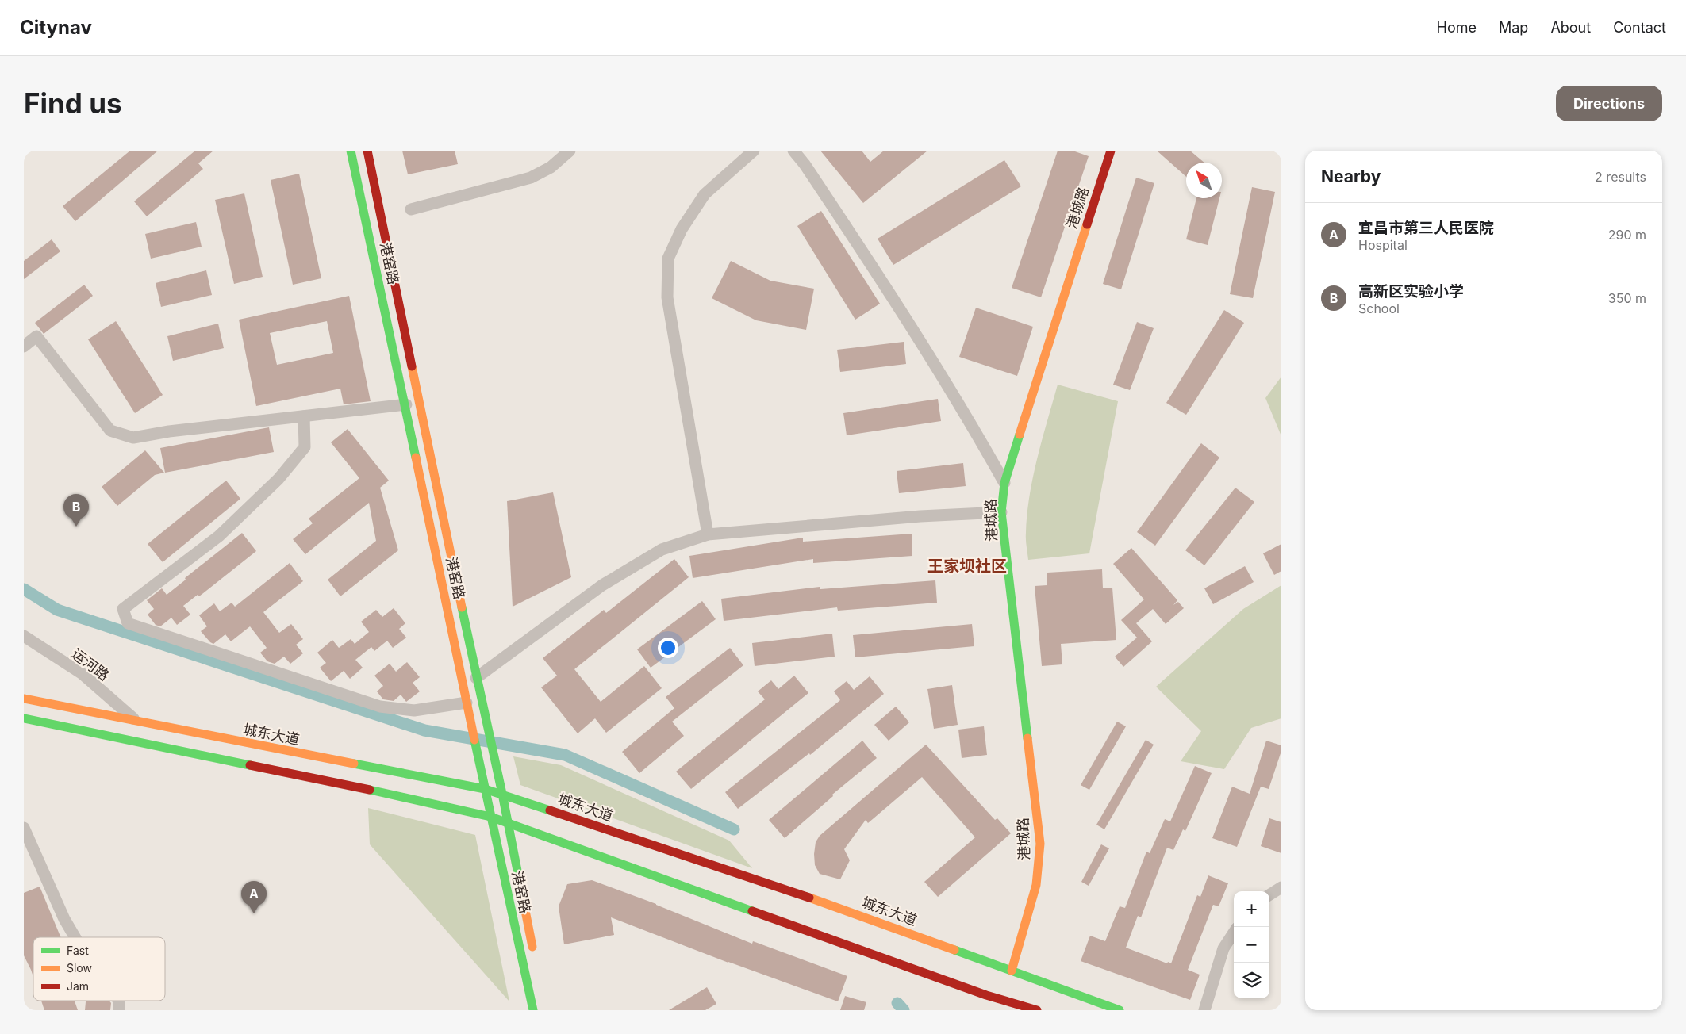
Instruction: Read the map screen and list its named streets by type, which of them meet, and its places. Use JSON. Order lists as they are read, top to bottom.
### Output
{
  "streets": {
    "main road": ["港城路", "港窑路", "城东大道"],
    "street": ["运河路"]
  },
  "crossings": [
    ["港城路", "城东大道"],
    ["港窑路", "城东大道"],
    ["运河路", "城东大道"]
  ],
  "districts": ["王家坝社区"],
  "legend": ["Fast", "Slow", "Jam"],
  "north": "top left",
  "page": {
    "header": "Citynav",
    "nav": [
      "Home",
      "Map",
      "About",
      "Contact"
    ],
    "buttons": "Directions",
    "title": "Find us",
    "heading": ["Nearby", "2 results"],
    "list": [
      {
        "mark": "A",
        "name": "宜昌市第三人民医院",
        "note": "Hospital",
        "value": "290 m"
      },
      {
        "mark": "B",
        "name": "高新区实验小学",
        "note": "School",
        "value": "350 m"
      }
    ],
    "pins": ["B", "A"],
    "map_buttons": ["+", "−"]
  }
}
